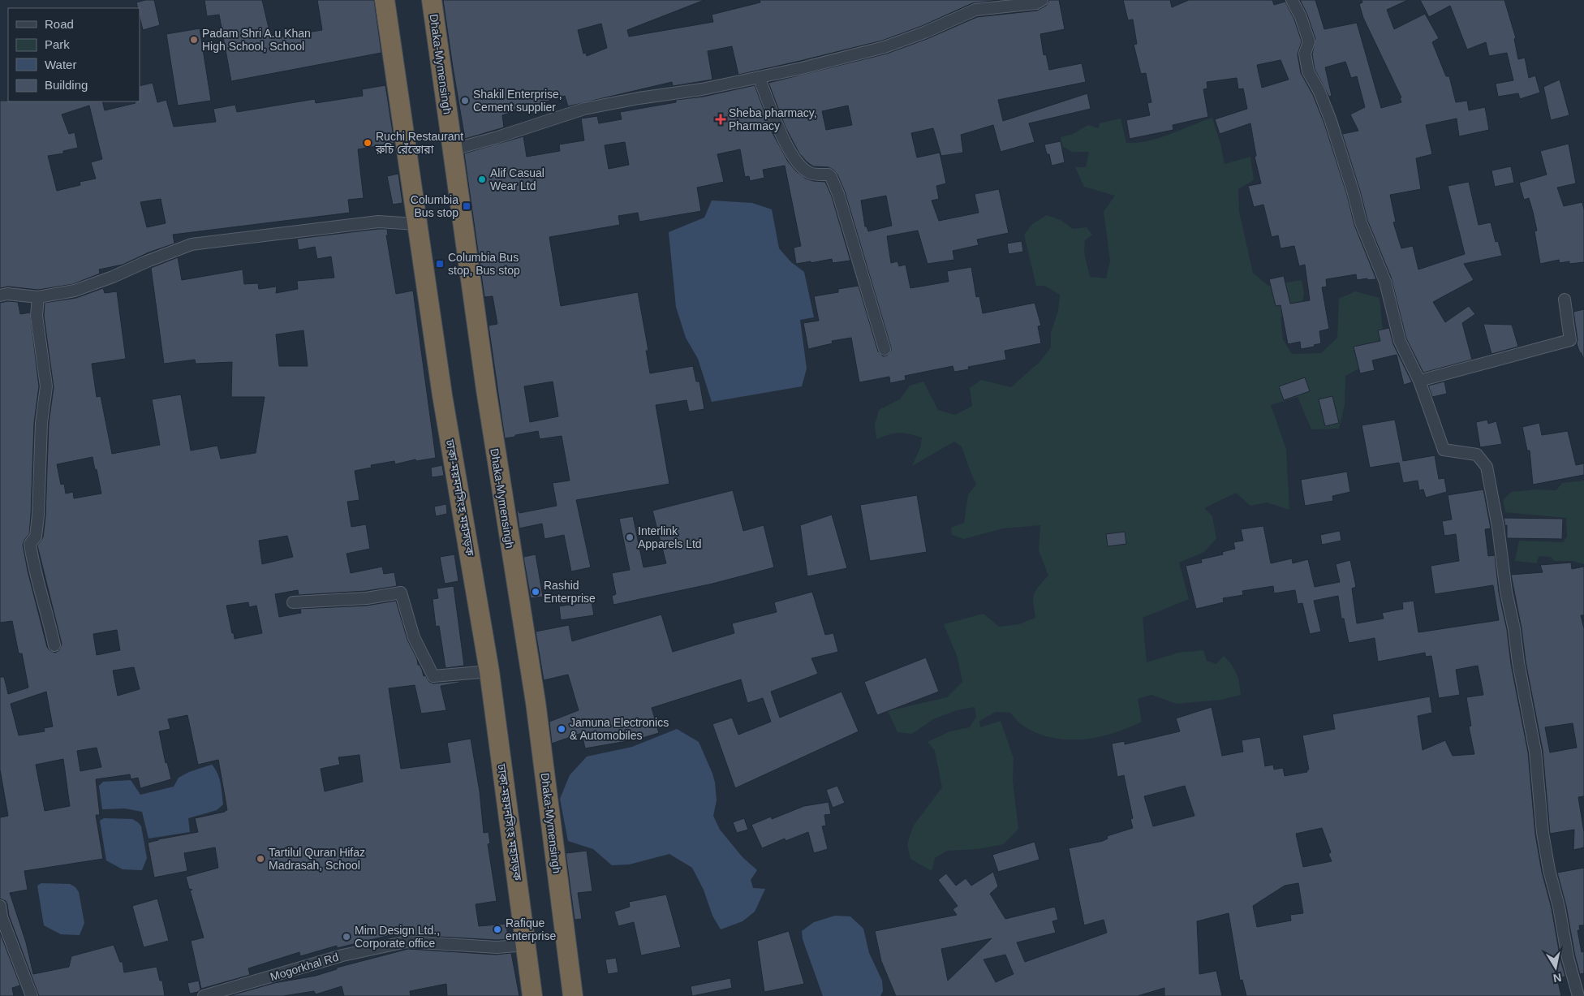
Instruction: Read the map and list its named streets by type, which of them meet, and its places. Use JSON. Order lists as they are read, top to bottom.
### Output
{
  "streets": {
    "highway": ["Dhaka-Mymensingh", "ঢাকা-ময়মনসিংহ মহাসড়ক"],
    "street": ["Mogorkhal Rd"]
  },
  "crossings": [
    ["ঢাকা-ময়মনসিংহ মহাসড়ক", "Mogorkhal Rd"]
  ],
  "places": {
    "other": [
      "Padam Shri A.u Khan High School, School",
      "Shakil Enterprise, Cement supplier",
      "Ruchi Restaurant রুচি রেঁস্তোরা",
      "Alif Casual Wear Ltd",
      "Interlink Apparels Ltd",
      "Rashid Enterprise",
      "Jamuna Electronics & Automobiles",
      "Tartilul Quran Hifaz Madrasah, School",
      "Rafique enterprise",
      "Mim Design Ltd., Corporate office"
    ],
    "health": ["Sheba pharmacy, Pharmacy"],
    "transit": ["Columbia Bus stop", "Columbia Bus stop, Bus stop"]
  },
  "legend": [
    "Road",
    "Park",
    "Water",
    "Building"
  ],
  "north": "bottom"
}
